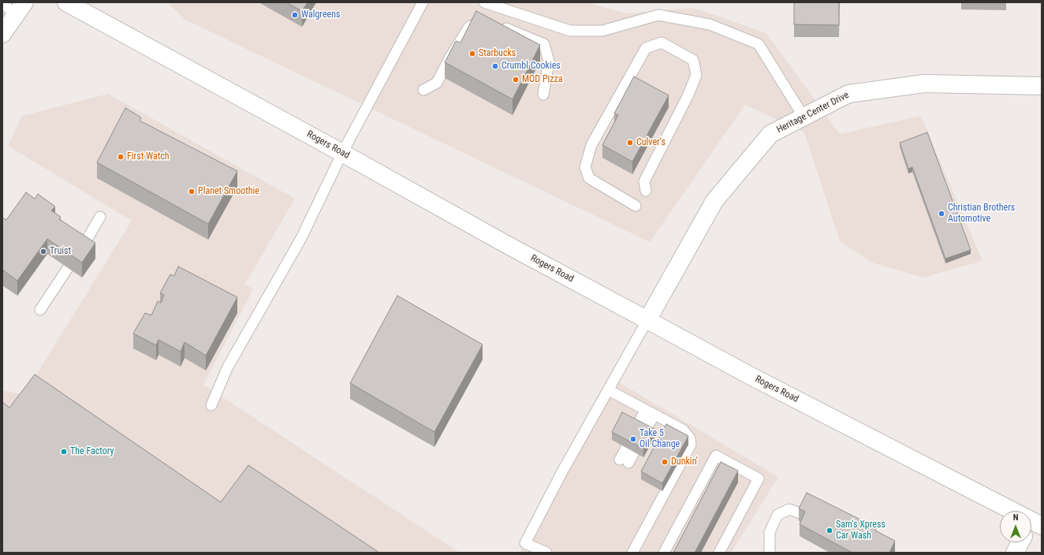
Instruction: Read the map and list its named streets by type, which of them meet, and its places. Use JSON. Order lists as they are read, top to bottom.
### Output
{
  "streets": {
    "main road": ["Heritage Center Drive", "Rogers Road"]
  },
  "crossings": [
    ["Heritage Center Drive", "Rogers Road"]
  ],
  "places": [
    "Walgreens",
    "Starbucks",
    "Crumbl Cookies",
    "MOD Pizza",
    "Culver's",
    "First Watch",
    "Planet Smoothie",
    "Christian Brothers Automotive",
    "Truist",
    "Take 5 Oil Change",
    "The Factory",
    "Dunkin'",
    "Sam's Xpress Car Wash"
  ],
  "north": "top"
}
